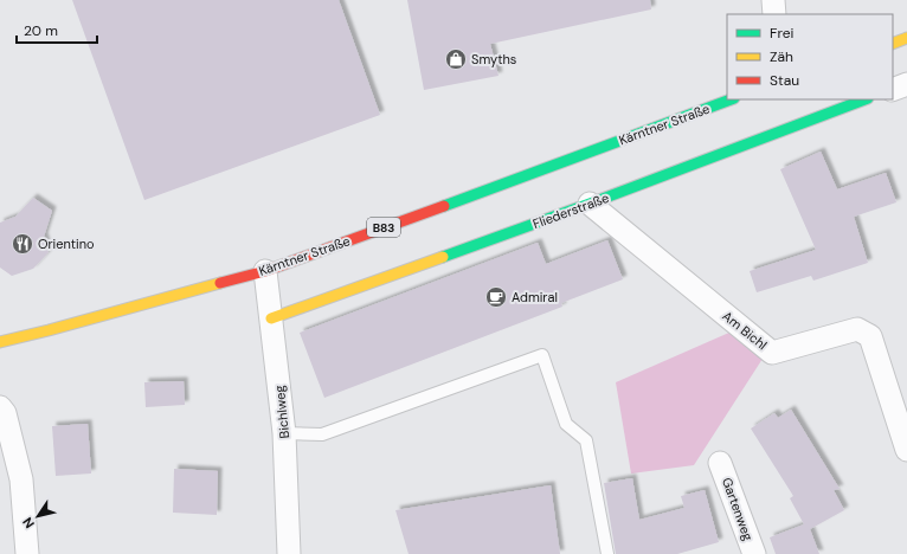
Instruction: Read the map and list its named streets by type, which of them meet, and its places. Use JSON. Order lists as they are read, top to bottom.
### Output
{
  "streets": {
    "main road": ["Kärntner Straße", "Fliederstraße", "B83"],
    "street": ["Am Bichl", "Bichlweg", "Gartenweg"]
  },
  "crossings": [
    ["Kärntner Straße", "Bichlweg"],
    ["Fliederstraße", "Am Bichl"],
    ["Fliederstraße", "Bichlweg"]
  ],
  "places": {
    "shop": ["Smyths"],
    "restaurant": ["Orientino"],
    "cafe": ["Admiral"]
  },
  "legend": ["Frei", "Zäh", "Stau"],
  "scale_bar": "20 m",
  "north": "bottom left"
}
